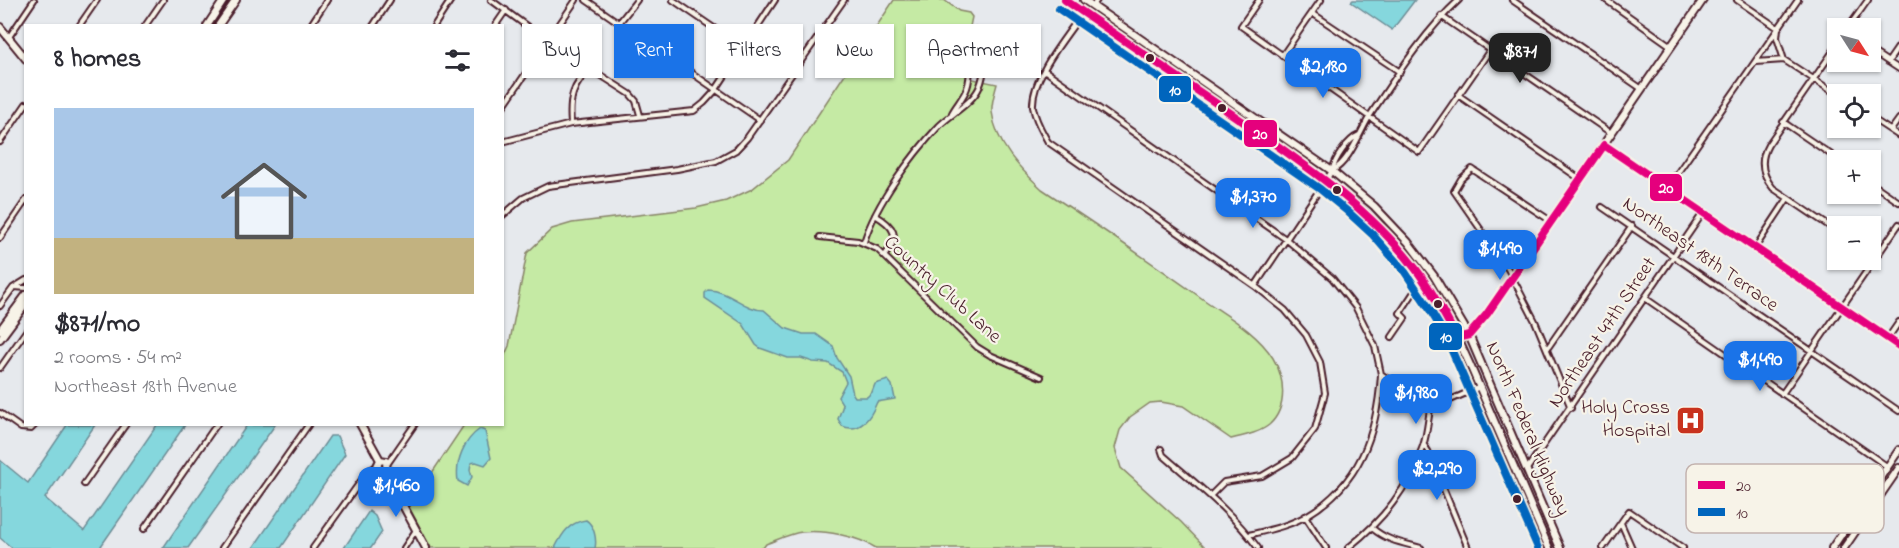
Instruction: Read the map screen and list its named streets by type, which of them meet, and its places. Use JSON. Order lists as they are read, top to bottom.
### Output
{
  "streets": {
    "main road": ["North Federal Highway"],
    "street": ["Northeast 18th Terrace", "Country Club Lane", "Northeast 47th Street"]
  },
  "crossings": [
    ["Northeast 18th Terrace", "Northeast 47th Street"],
    ["Northeast 47th Street", "North Federal Highway"]
  ],
  "places": {
    "hospital": ["Holy Cross Hospital"]
  },
  "lines": ["transit line 20", "transit line 10"],
  "legend": ["20", "10"],
  "north": "bottom right",
  "page": {
    "map_buttons": ["+", "−"],
    "chip": [
      "Buy",
      "Rent",
      "Filters",
      "New",
      "Apartment"
    ],
    "heading": "8 homes",
    "price": [
      "$871",
      "$2,180",
      "$1,370",
      "$1,490",
      "$1,490",
      "$1,980",
      "$2,290",
      "$1,460"
    ],
    "list": [
      {
        "name": "$871/mo",
        "note": "2 rooms · 54 m² · Northeast 18th Avenue"
      }
    ]
  }
}
